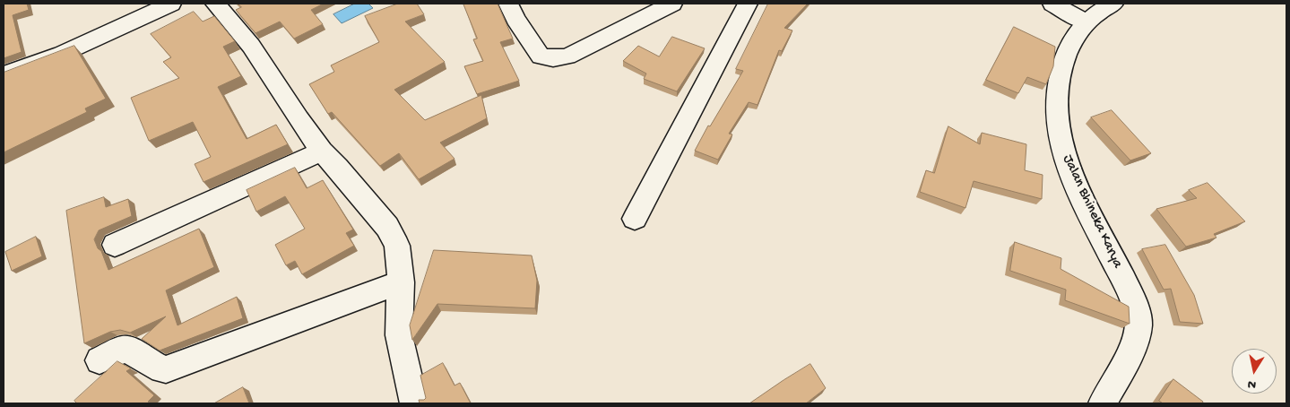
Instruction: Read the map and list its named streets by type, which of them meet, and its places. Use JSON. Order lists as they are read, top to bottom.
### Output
{
  "streets": {
    "street": ["Jalan Bhineka Karya"]
  },
  "north": "bottom"
}
